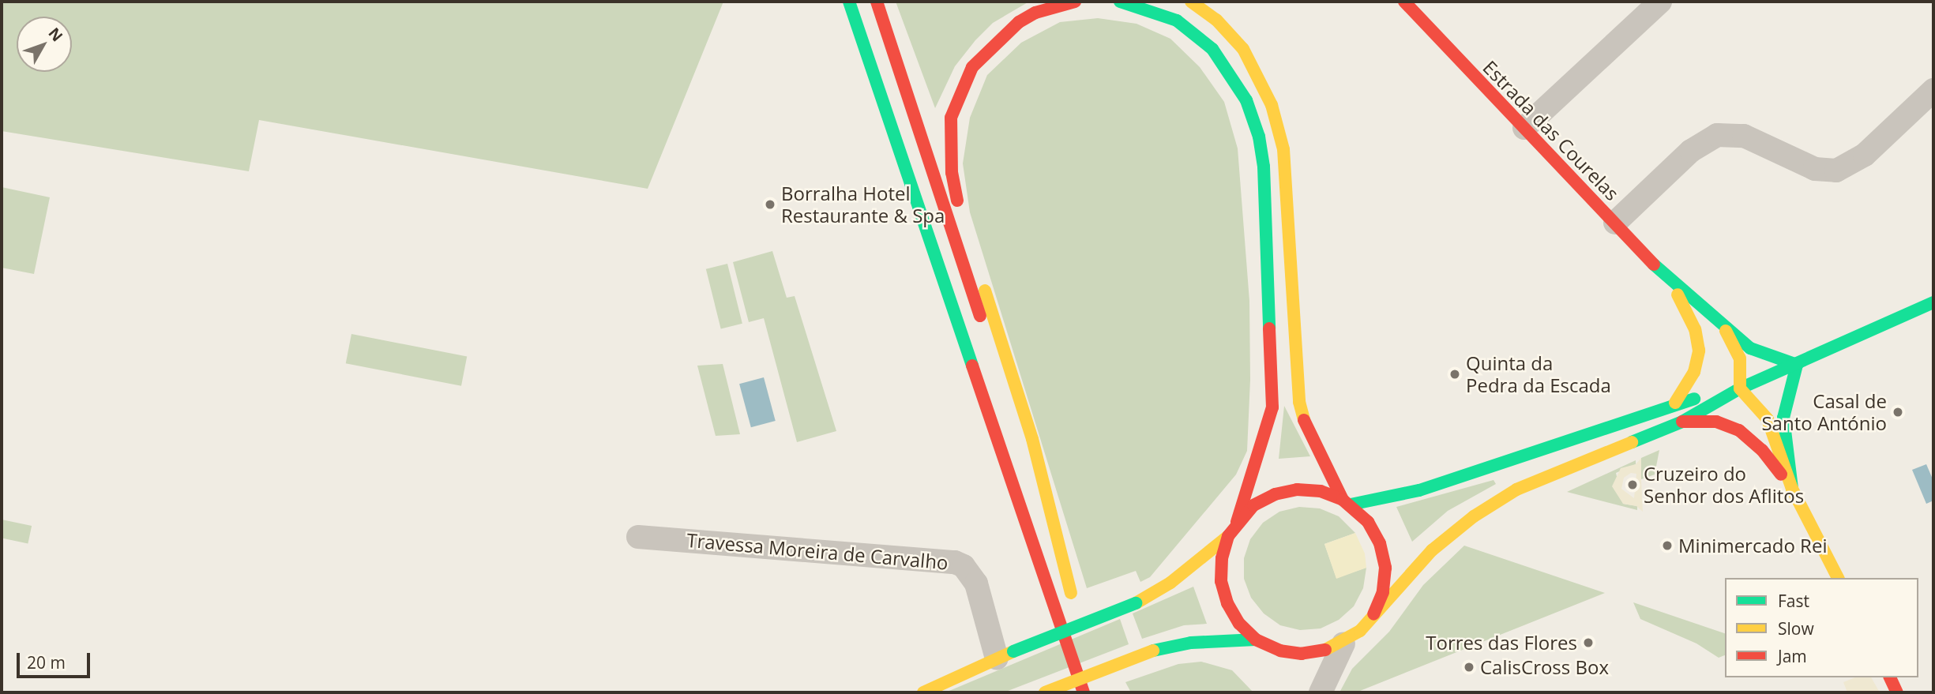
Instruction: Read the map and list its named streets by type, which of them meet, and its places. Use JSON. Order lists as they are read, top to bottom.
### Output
{
  "streets": {
    "main road": ["Estrada das Courelas"],
    "street": ["Travessa Moreira de Carvalho"]
  },
  "places": [
    "Borralha Hotel Restaurante & Spa",
    "Quinta da Pedra da Escada",
    "Casal de Santo António",
    "Cruzeiro do Senhor dos Aflitos",
    "Minimercado Rei",
    "Torres das Flores",
    "CalisCross Box"
  ],
  "legend": ["Fast", "Slow", "Jam"],
  "scale_bar": "20 m",
  "north": "top right"
}
